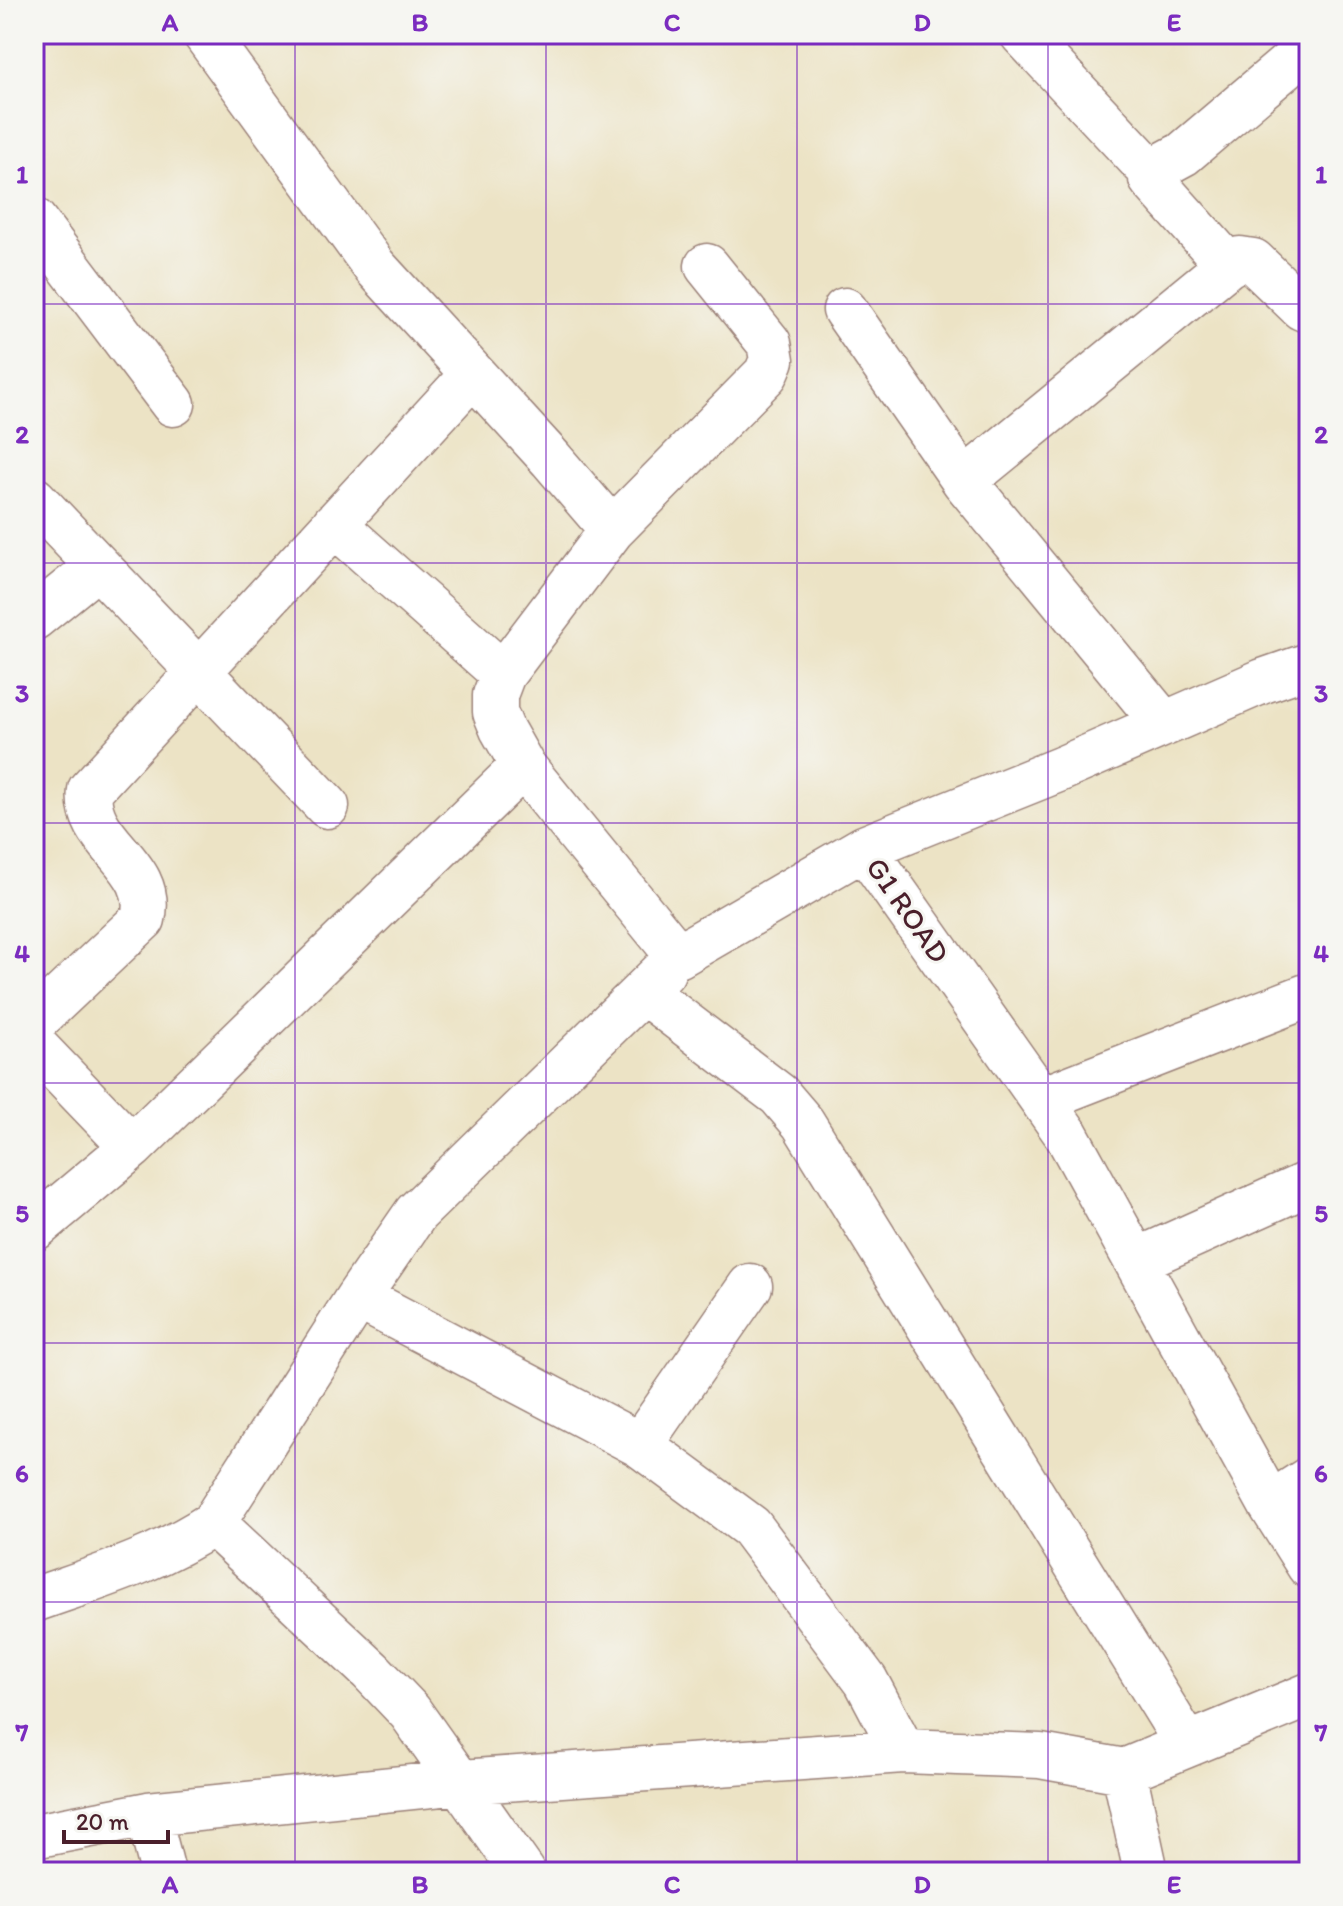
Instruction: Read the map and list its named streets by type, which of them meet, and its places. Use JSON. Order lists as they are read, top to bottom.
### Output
{
  "streets": {
    "street": ["G1 ROAD"]
  },
  "scale_bar": "20 m",
  "grid": {
    "columns": [
      "A",
      "B",
      "C",
      "D",
      "E"
    ],
    "rows": [
      "1",
      "2",
      "3",
      "4",
      "5",
      "6",
      "7"
    ]
  }
}
